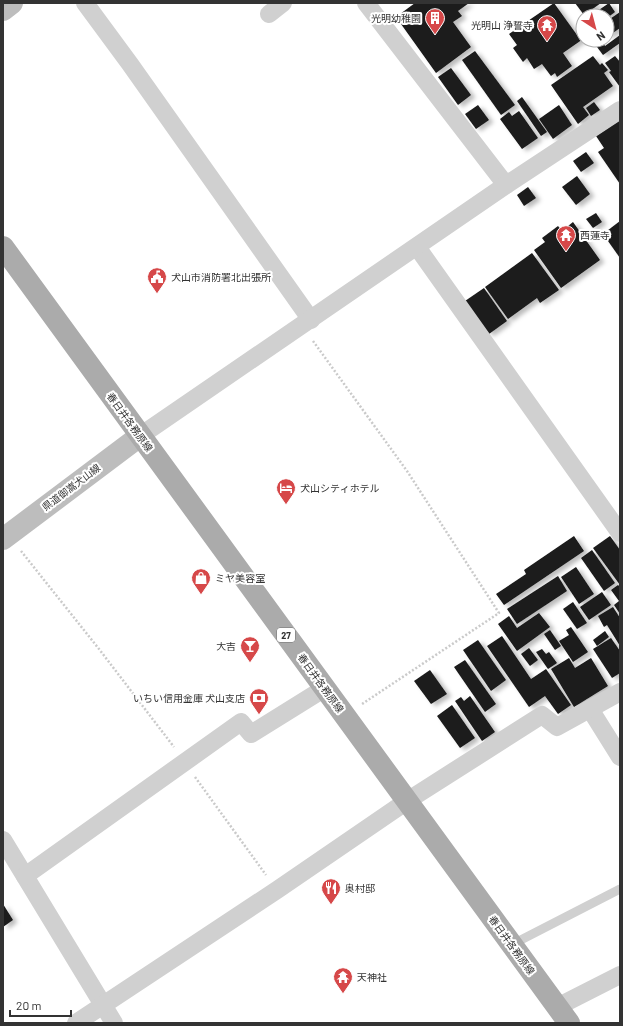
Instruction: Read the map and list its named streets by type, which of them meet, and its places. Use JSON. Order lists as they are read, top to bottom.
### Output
{
  "streets": {
    "main road": ["春日井各務原線", "県道御嵩犬山線", "27"]
  },
  "crossings": [
    ["春日井各務原線", "県道御嵩犬山線"]
  ],
  "places": {
    "building": ["光明幼稚園"],
    "temple": ["光明山 浄誓寺", "西蓮寺", "天神社"],
    "public building": ["犬山市消防署北出張所"],
    "hotel": ["犬山シティホテル"],
    "shop": ["ミヤ美容室"],
    "bar": ["大吉"],
    "bank": ["いちい信用金庫 犬山支店"],
    "restaurant": ["奥村邸"]
  },
  "scale_bar": "20 m",
  "north": "bottom right"
}
